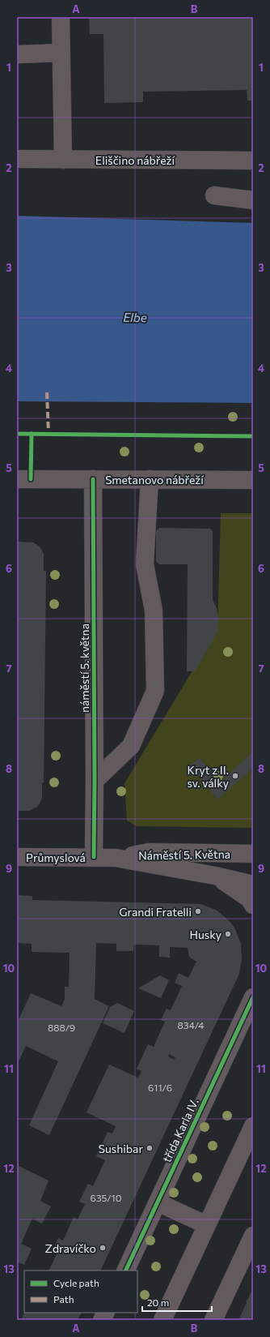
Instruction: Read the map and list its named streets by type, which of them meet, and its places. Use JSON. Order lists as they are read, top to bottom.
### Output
{
  "streets": {
    "street": [
      "Eliščino nábřeží",
      "Smetanovo nábřeží",
      "náměstí 5. května",
      "Náměstí 5. Května",
      "Průmyslová",
      "třída Karla IV."
    ]
  },
  "crossings": [
    ["Smetanovo nábřeží", "náměstí 5. května"],
    ["náměstí 5. května", "Náměstí 5. Května"],
    ["náměstí 5. května", "Průmyslová"]
  ],
  "water": ["Elbe"],
  "places": [
    "Kryt z II. sv. války",
    "Grandi Fratelli",
    "Husky",
    "Sushibar",
    "Zdravíčko"
  ],
  "house_numbers": [
    "834/4",
    "888/9",
    "611/6",
    "635/10"
  ],
  "legend": ["Cycle path", "Path"],
  "scale_bar": "20 m",
  "grid": {
    "columns": ["A", "B"],
    "rows": [
      "1",
      "2",
      "3",
      "4",
      "5",
      "6",
      "7",
      "8",
      "9",
      "10",
      "11",
      "12",
      "13"
    ]
  }
}
